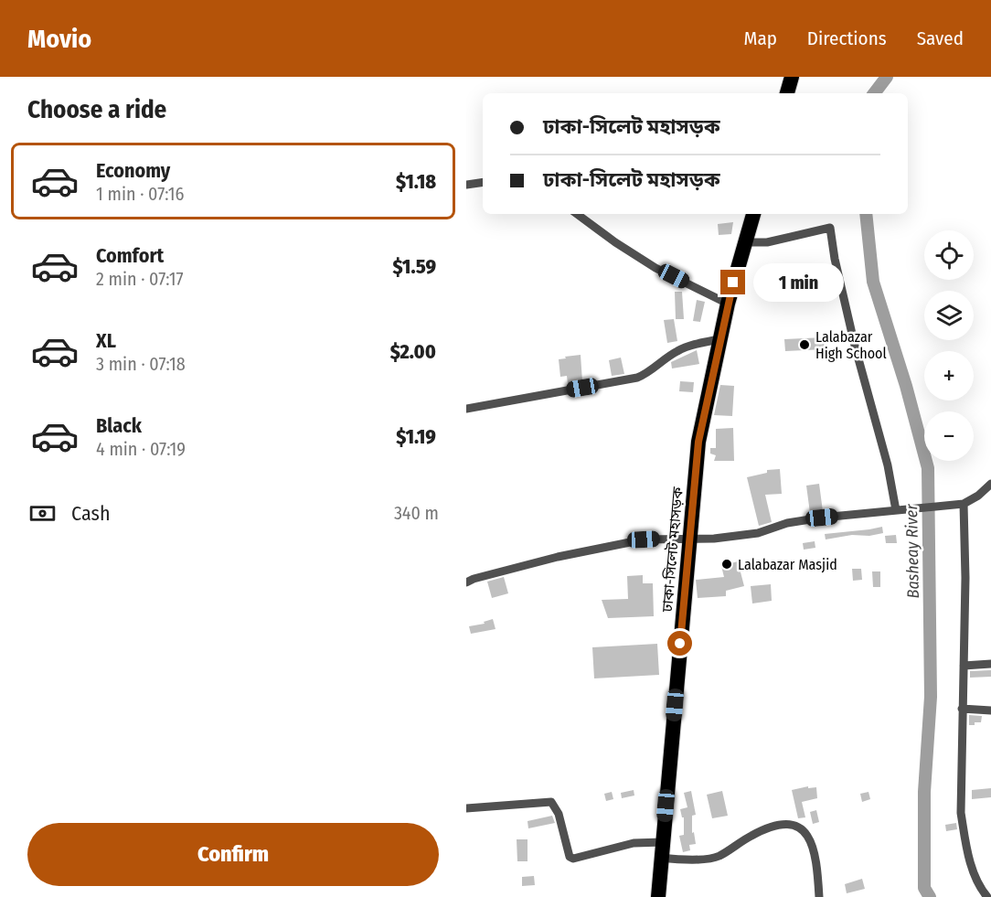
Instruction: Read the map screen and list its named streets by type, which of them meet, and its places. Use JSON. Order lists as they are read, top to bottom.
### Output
{
  "streets": {
    "highway": ["ঢাকা-সিলেট মহাসড়ক"]
  },
  "water": ["Basheay River"],
  "places": ["Lalabazar High School", "Lalabazar Masjid"],
  "page": {
    "header": "Movio",
    "nav": ["Map", "Directions", "Saved"],
    "heading": "Choose a ride",
    "banner": ["ঢাকা-সিলেট মহাসড়ক", "ঢাকা-সিলেট মহাসড়ক"],
    "list": [
      {
        "name": "Economy",
        "note": "1 min · 07:16",
        "value": "$1.18"
      },
      {
        "name": "Comfort",
        "note": "2 min · 07:17",
        "value": "$1.59"
      },
      {
        "name": "XL",
        "note": "3 min · 07:18",
        "value": "$2.00"
      },
      {
        "name": "Black",
        "note": "4 min · 07:19",
        "value": "$1.19"
      }
    ],
    "map_buttons": ["+", "−"],
    "bubble": "1 min",
    "pay": ["Cash", "340 m"],
    "buttons": "Confirm"
  }
}
